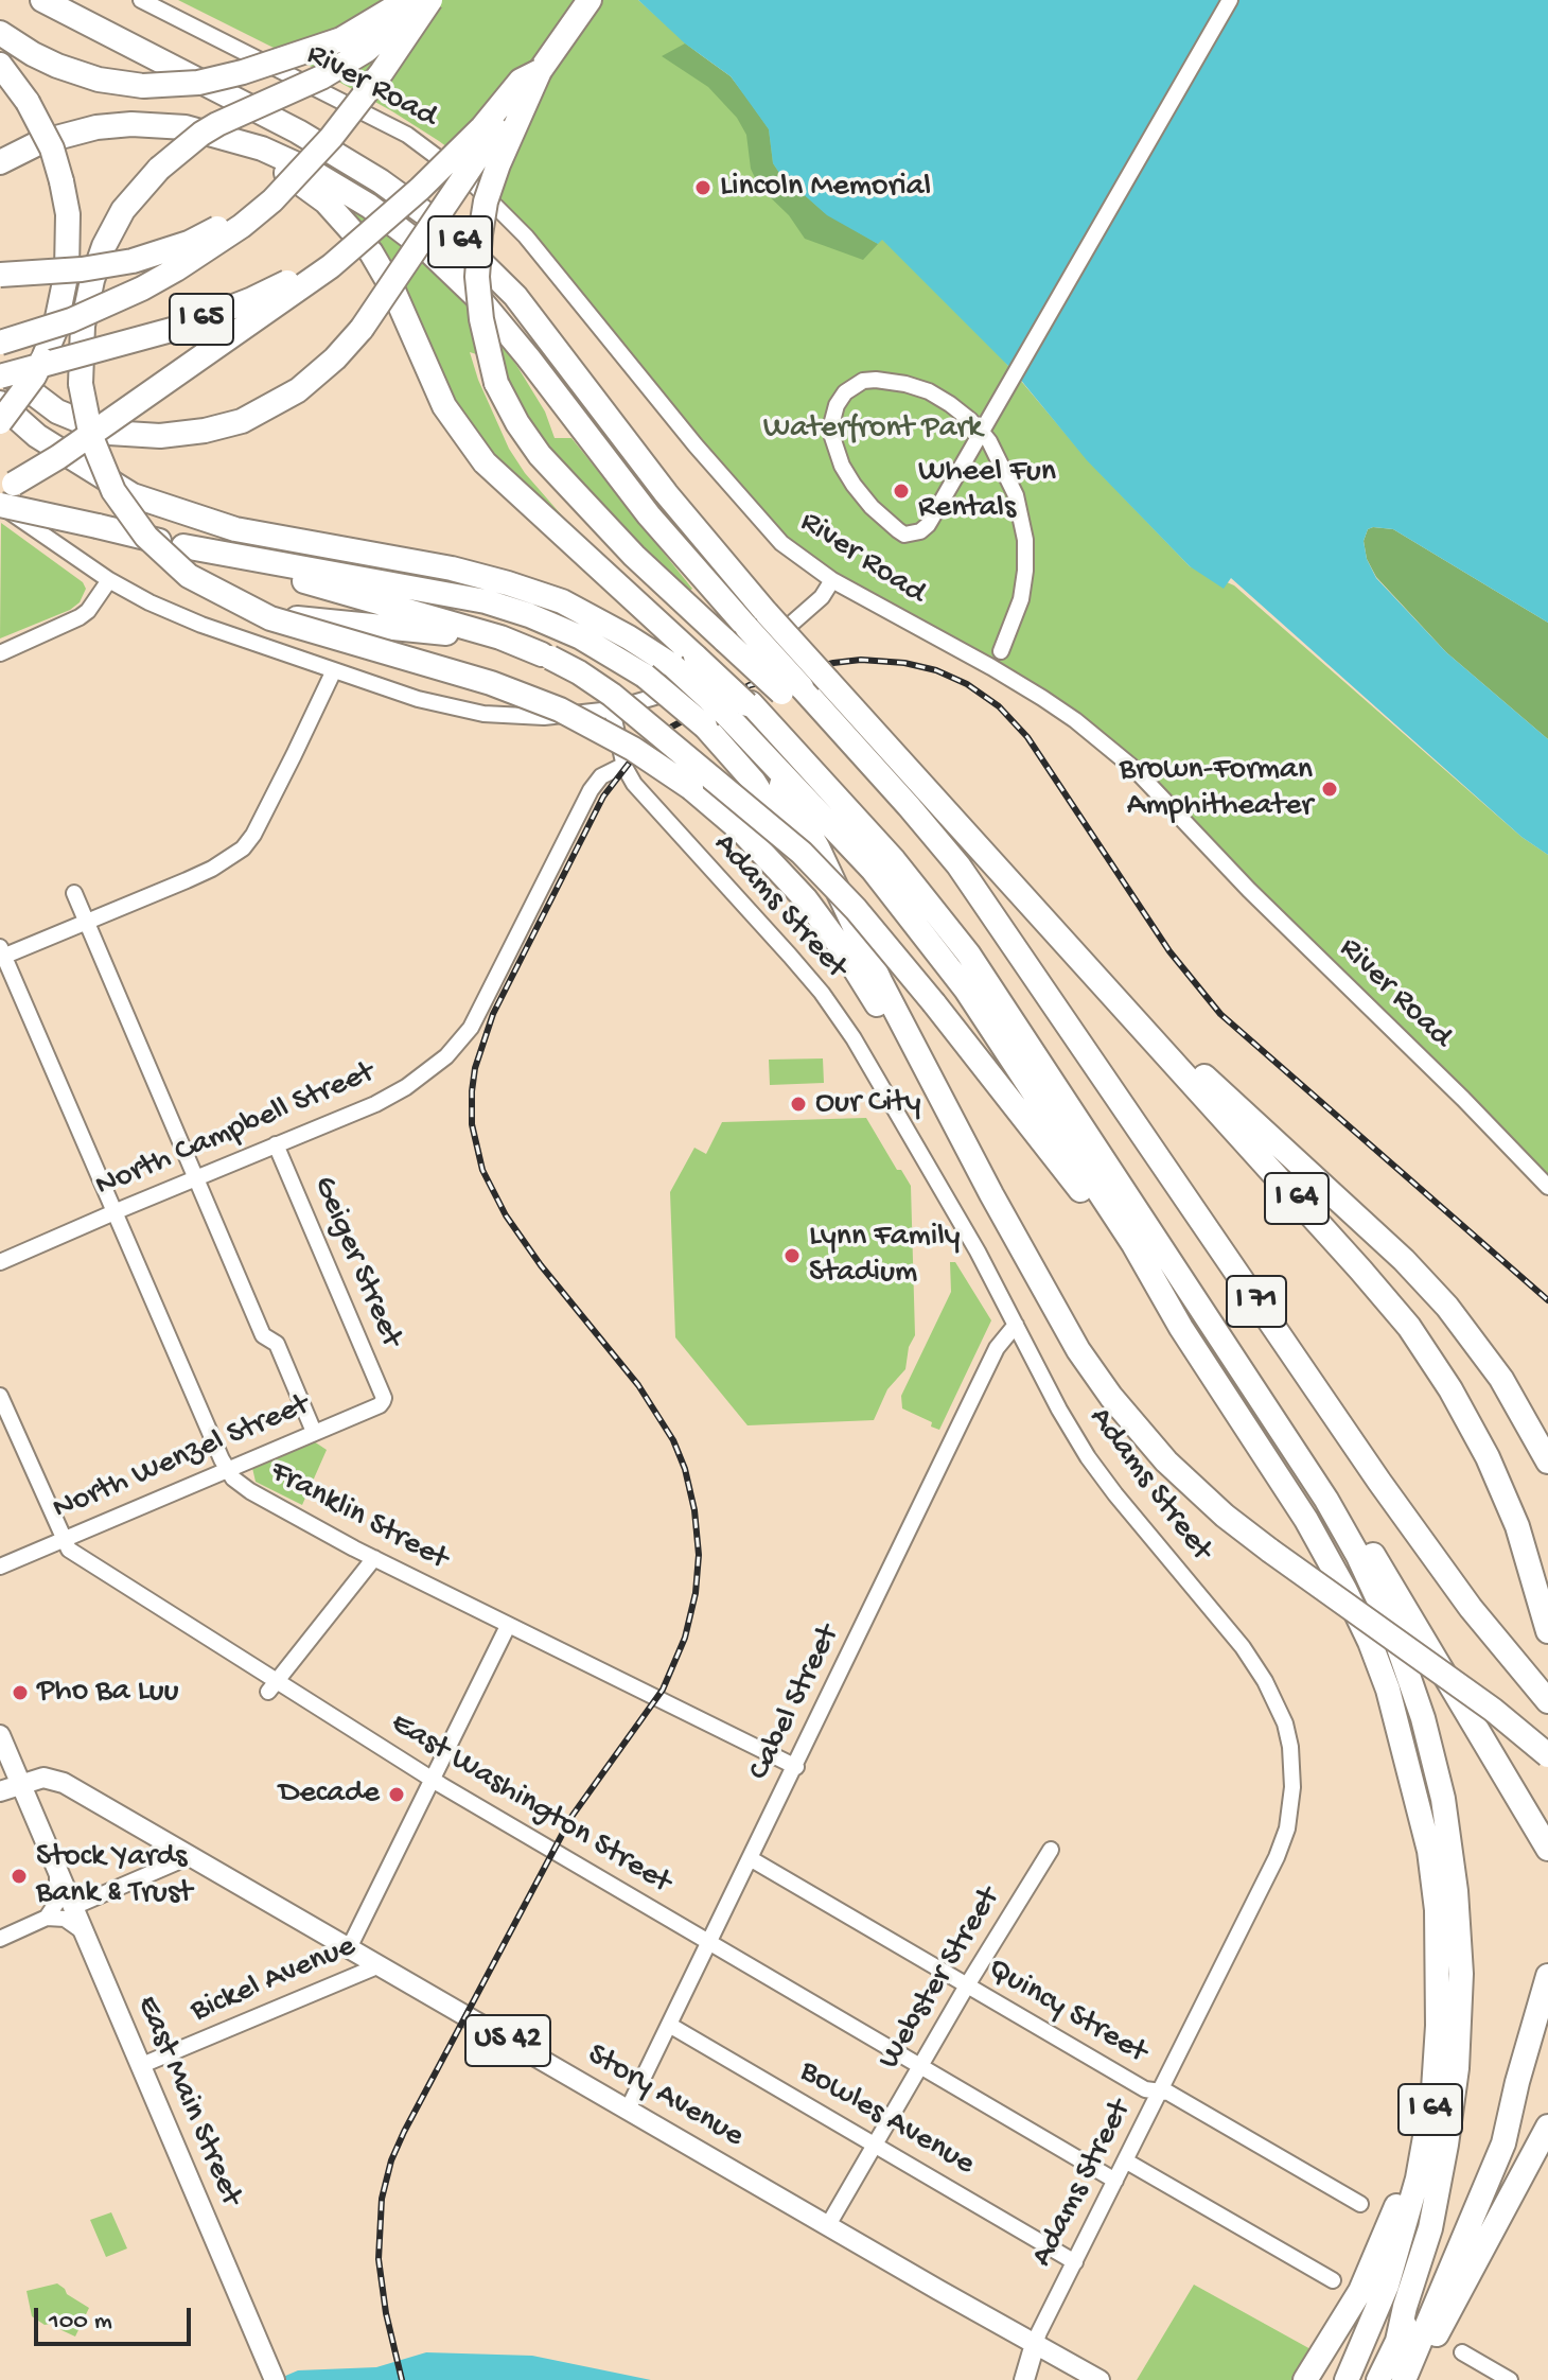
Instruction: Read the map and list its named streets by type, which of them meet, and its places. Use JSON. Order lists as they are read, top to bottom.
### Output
{
  "streets": {
    "highway": ["I 64", "I 65", "I 71"],
    "main road": ["US 42", "Story Avenue", "East Main Street"],
    "street": [
      "River Road",
      "Adams Street",
      "North Campbell Street",
      "Geiger Street",
      "North Wenzel Street",
      "Franklin Street",
      "Cabel Street",
      "East Washington Street",
      "Webster Street",
      "Bickel Avenue",
      "Quincy Street",
      "Bowles Avenue"
    ]
  },
  "crossings": [
    ["Adams Street", "North Campbell Street"],
    ["Adams Street", "Cabel Street"],
    ["Adams Street", "East Washington Street"],
    ["Adams Street", "Quincy Street"],
    ["Adams Street", "Story Avenue"],
    ["Adams Street", "Bowles Avenue"],
    ["North Campbell Street", "Geiger Street"],
    ["North Campbell Street", "Franklin Street"],
    ["Geiger Street", "North Wenzel Street"],
    ["North Wenzel Street", "Franklin Street"],
    ["North Wenzel Street", "East Washington Street"],
    ["Franklin Street", "Cabel Street"],
    ["Cabel Street", "East Washington Street"],
    ["Cabel Street", "Quincy Street"],
    ["Cabel Street", "Story Avenue"],
    ["Cabel Street", "Bowles Avenue"],
    ["East Washington Street", "Webster Street"],
    ["Webster Street", "Quincy Street"],
    ["Webster Street", "Story Avenue"],
    ["Webster Street", "Bowles Avenue"],
    ["Bickel Avenue", "Story Avenue"],
    ["Bickel Avenue", "East Main Street"],
    ["Story Avenue", "East Main Street"]
  ],
  "parks": ["Waterfront Park"],
  "places": [
    "Lincoln Memorial",
    "Wheel Fun Rentals",
    "Brown-Forman Amphitheater",
    "Our City",
    "Lynn Family Stadium",
    "Pho Ba Luu",
    "Decade",
    "Stock Yards Bank & Trust"
  ],
  "scale_bar": "100 m"
}
